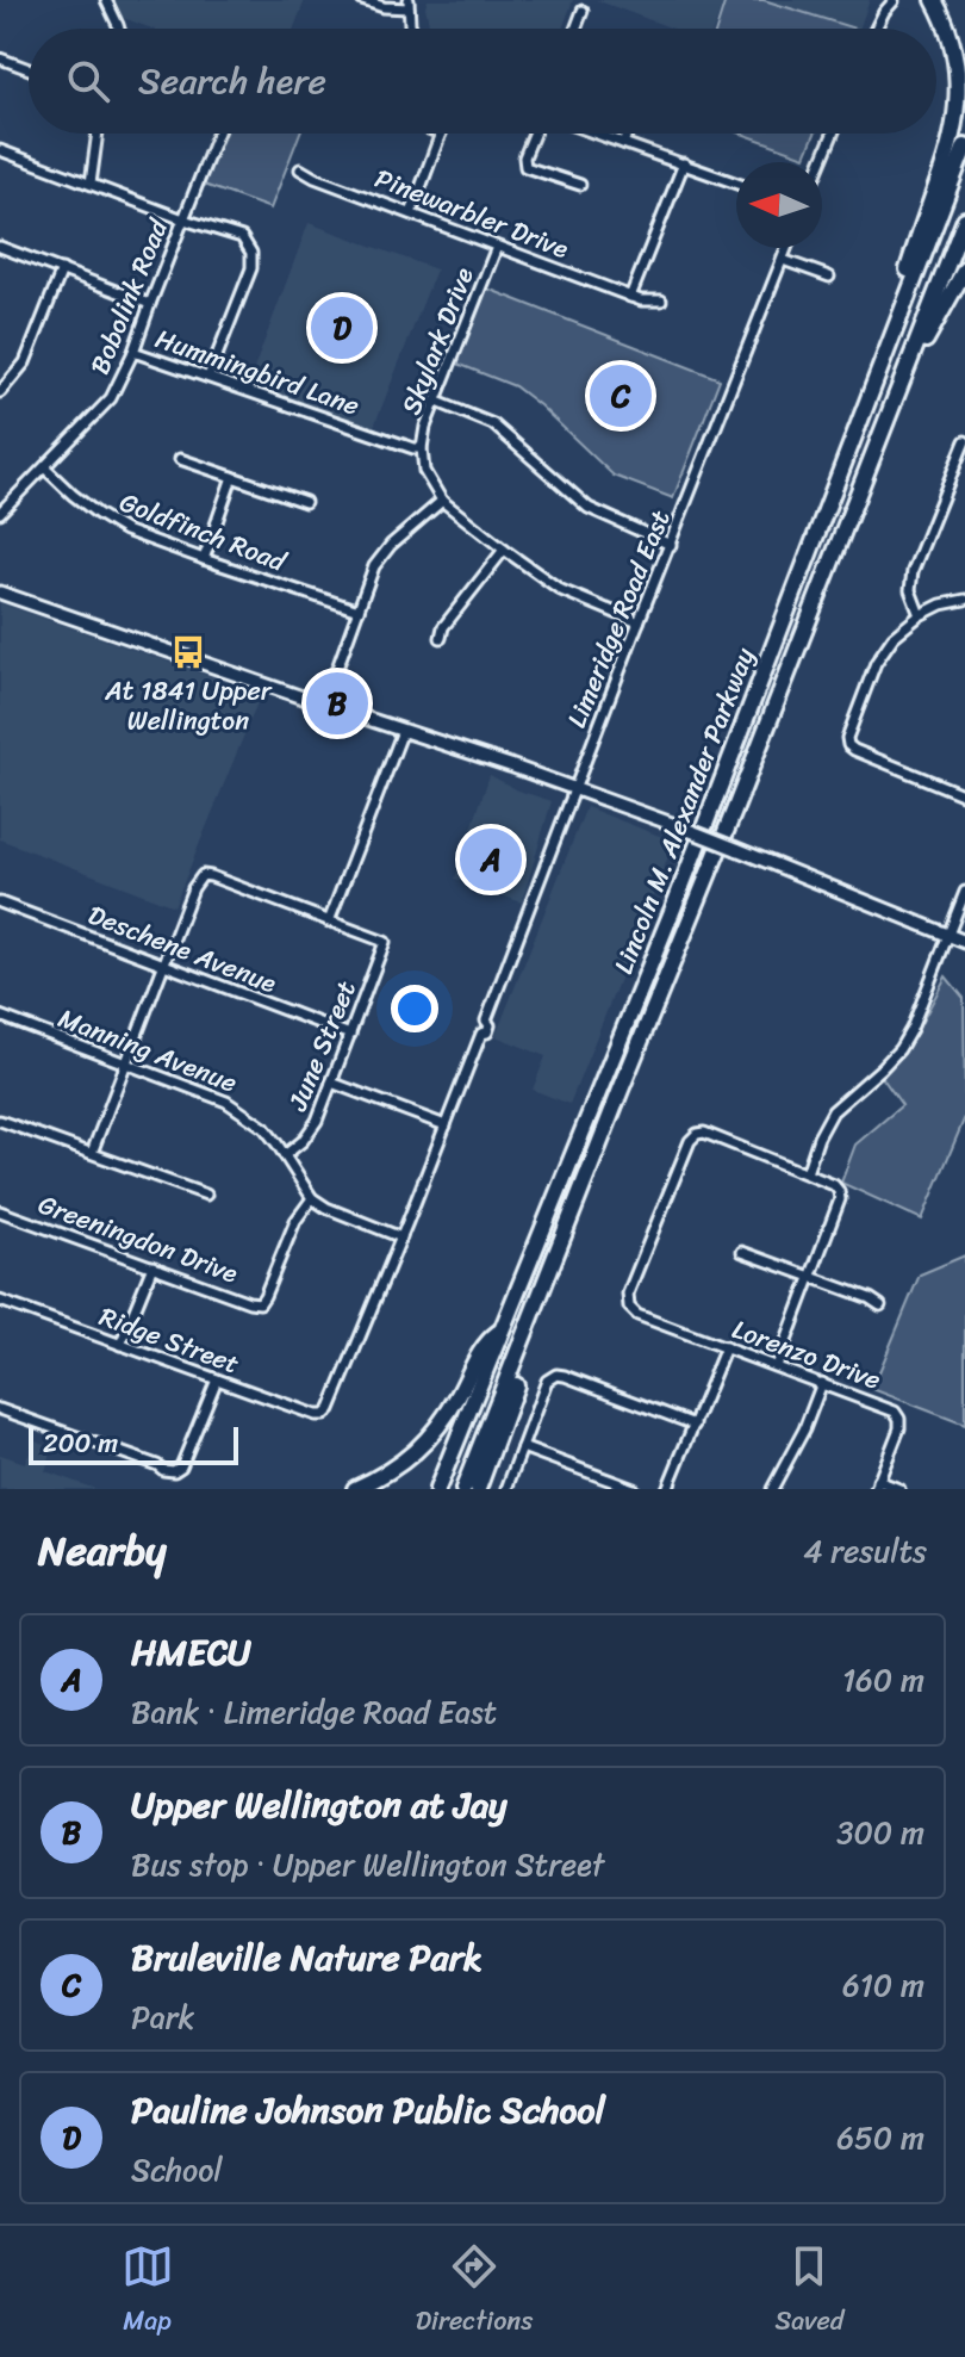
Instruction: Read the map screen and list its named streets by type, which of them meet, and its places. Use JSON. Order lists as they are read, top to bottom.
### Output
{
  "streets": {
    "highway": ["Lincoln M. Alexander Parkway"],
    "street": [
      "Pinewarbler Drive",
      "Bobolink Road",
      "Skylark Drive",
      "Hummingbird Lane",
      "Goldfinch Road",
      "Limeridge Road East",
      "Deschene Avenue",
      "June Street",
      "Manning Avenue",
      "Greeningdon Drive",
      "Ridge Street",
      "Lorenzo Drive"
    ]
  },
  "crossings": [
    ["Pinewarbler Drive", "Skylark Drive"],
    ["Bobolink Road", "Hummingbird Lane"],
    ["Bobolink Road", "Goldfinch Road"],
    ["Skylark Drive", "Hummingbird Lane"],
    ["Skylark Drive", "Limeridge Road East"],
    ["Limeridge Road East", "Ridge Street"],
    ["Deschene Avenue", "June Street"],
    ["June Street", "Manning Avenue"],
    ["Manning Avenue", "Greeningdon Drive"]
  ],
  "places": {
    "bus stop": ["At 1841 Upper Wellington"]
  },
  "scale_bar": "200 m",
  "north": "left",
  "page": {
    "search": "Search here",
    "pins": [
      "D",
      "C",
      "B",
      "A"
    ],
    "scale": "200 m",
    "heading": ["Nearby", "4 results"],
    "list": [
      {
        "mark": "A",
        "name": "HMECU",
        "note": "Bank · Limeridge Road East",
        "value": "160 m"
      },
      {
        "mark": "B",
        "name": "Upper Wellington at Jay",
        "note": "Bus stop · Upper Wellington Street",
        "value": "300 m"
      },
      {
        "mark": "C",
        "name": "Bruleville Nature Park",
        "note": "Park",
        "value": "610 m"
      },
      {
        "mark": "D",
        "name": "Pauline Johnson Public School",
        "note": "School",
        "value": "650 m"
      }
    ],
    "nav": ["Map", "Directions", "Saved"]
  }
}
